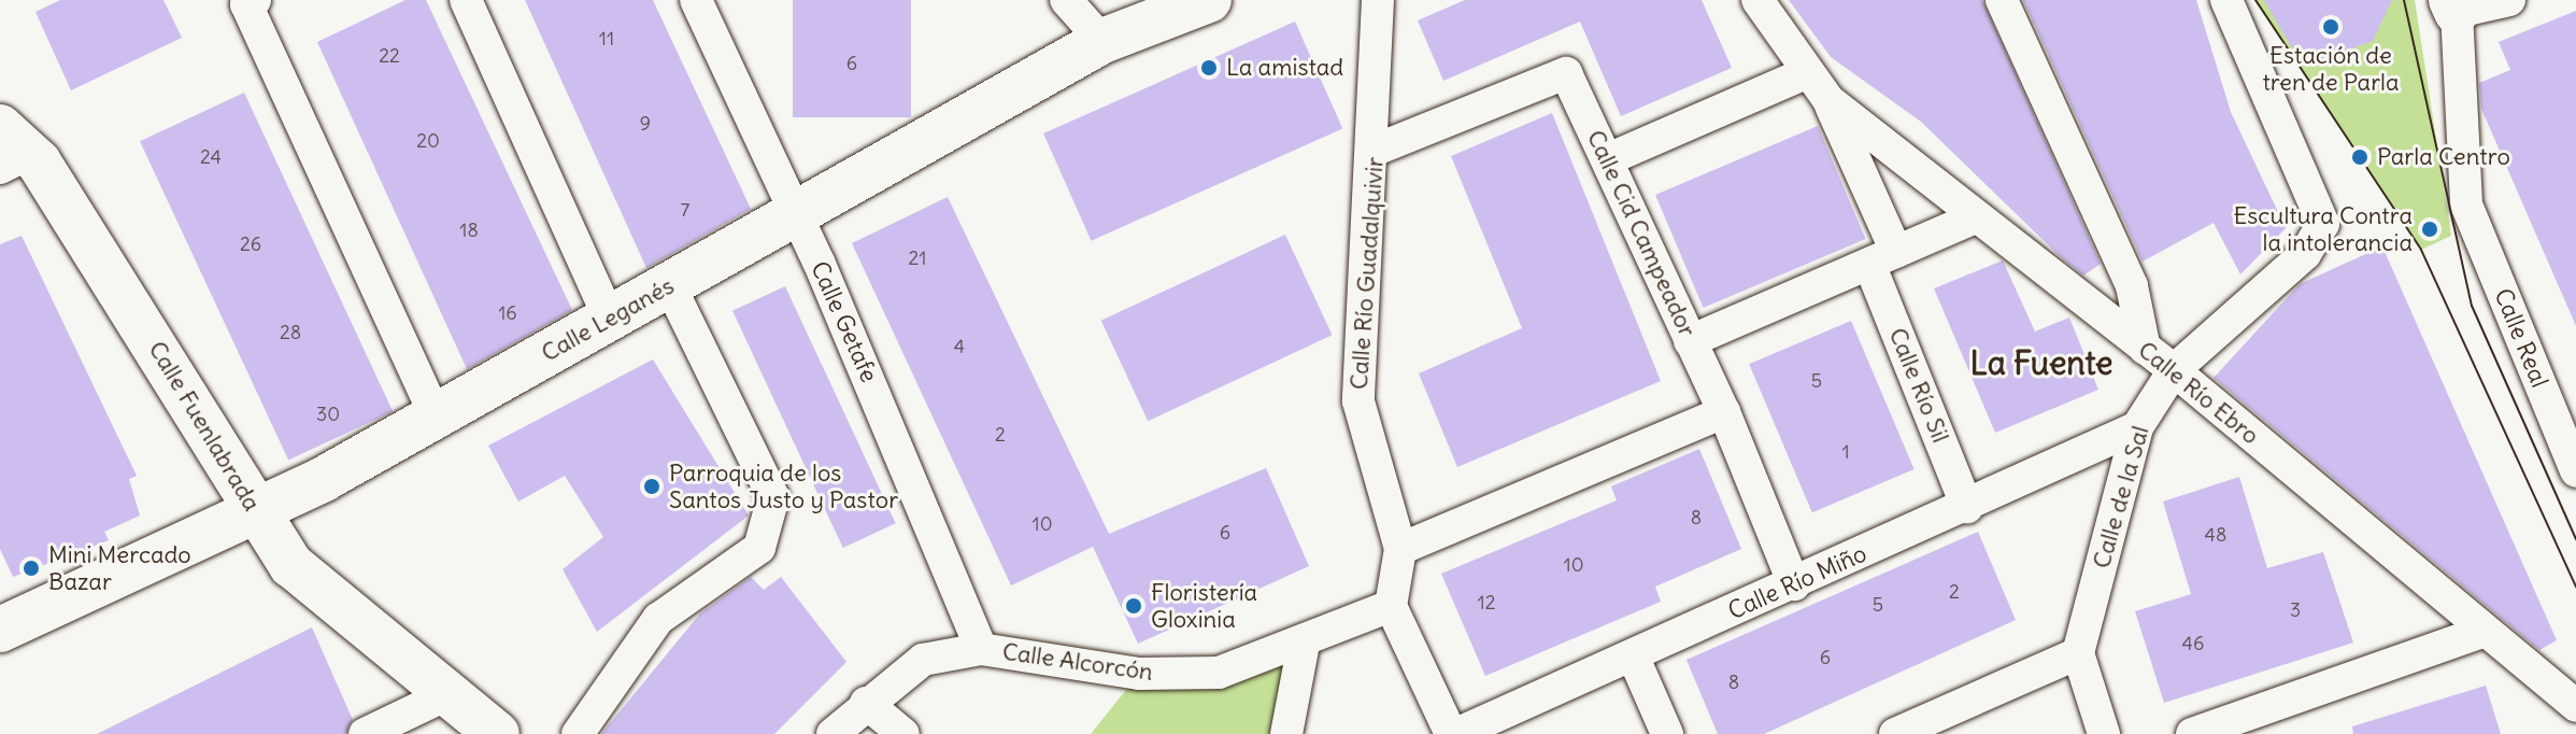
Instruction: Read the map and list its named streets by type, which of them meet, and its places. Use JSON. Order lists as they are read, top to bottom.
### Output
{
  "streets": {
    "street": [
      "Calle Cid Campeador",
      "Calle Río Guadalquivir",
      "Calle Leganés",
      "Calle Getafe",
      "Calle Real",
      "Calle Río Sil",
      "Calle Río Ebro",
      "Calle Fuenlabrada",
      "Calle de la Sal",
      "Calle Río Miño",
      "Calle Alcorcón"
    ]
  },
  "crossings": [
    ["Calle Cid Campeador", "Calle Río Guadalquivir"],
    ["Calle Cid Campeador", "Calle Río Miño"],
    ["Calle Río Guadalquivir", "Calle Alcorcón"],
    ["Calle Leganés", "Calle Getafe"],
    ["Calle Leganés", "Calle Fuenlabrada"],
    ["Calle Getafe", "Calle Alcorcón"],
    ["Calle Río Sil", "Calle Río Ebro"],
    ["Calle Río Sil", "Calle Río Miño"],
    ["Calle Río Ebro", "Calle de la Sal"],
    ["Calle de la Sal", "Calle Río Miño"]
  ],
  "districts": ["La Fuente"],
  "places": [
    "Estación de tren de Parla",
    "La amistad",
    "Parla Centro",
    "Escultura Contra la intolerancia",
    "Parroquia de los Santos Justo y Pastor",
    "Mini Mercado Bazar",
    "Floristería Gloxinia"
  ],
  "house_numbers": [
    "11",
    "22",
    "6",
    "9",
    "20",
    "24",
    "7",
    "18",
    "26",
    "21",
    "16",
    "28",
    "4",
    "5",
    "30",
    "2",
    "1",
    "8",
    "10",
    "6",
    "48",
    "10",
    "2",
    "12",
    "5",
    "3",
    "46",
    "6",
    "8"
  ]
}
